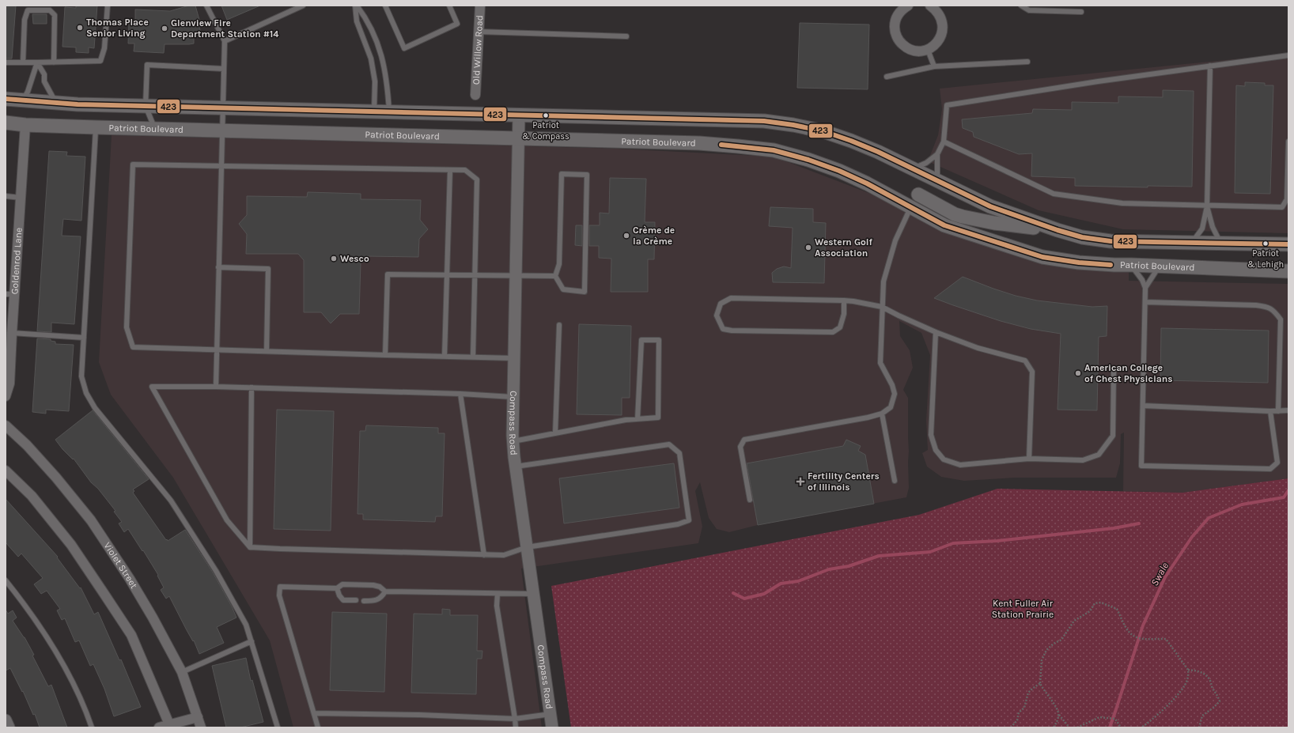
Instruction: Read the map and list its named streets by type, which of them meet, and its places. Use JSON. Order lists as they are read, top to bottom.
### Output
{
  "streets": {
    "main road": ["Patriot Boulevard"],
    "street": [
      "Old Willow Road",
      "Goldenrod Lane",
      "Compass Road",
      "Violet Street"
    ]
  },
  "crossings": [
    ["Patriot Boulevard", "Goldenrod Lane"],
    ["Patriot Boulevard", "Compass Road"]
  ],
  "water": ["Swale"],
  "parks": ["Kent Fuller Air Station Prairie"],
  "places": {
    "other": [
      "Thomas Place Senior Living",
      "Glenview Fire Department Station #14",
      "Patriot & Compass",
      "Crème de la Crème",
      "Patriot & Lehigh",
      "Western Golf Association",
      "Wesco",
      "American College of Chest Physicians"
    ],
    "health": ["Fertility Centers of Illinois"]
  },
  "lines": ["transit line 423"]
}
